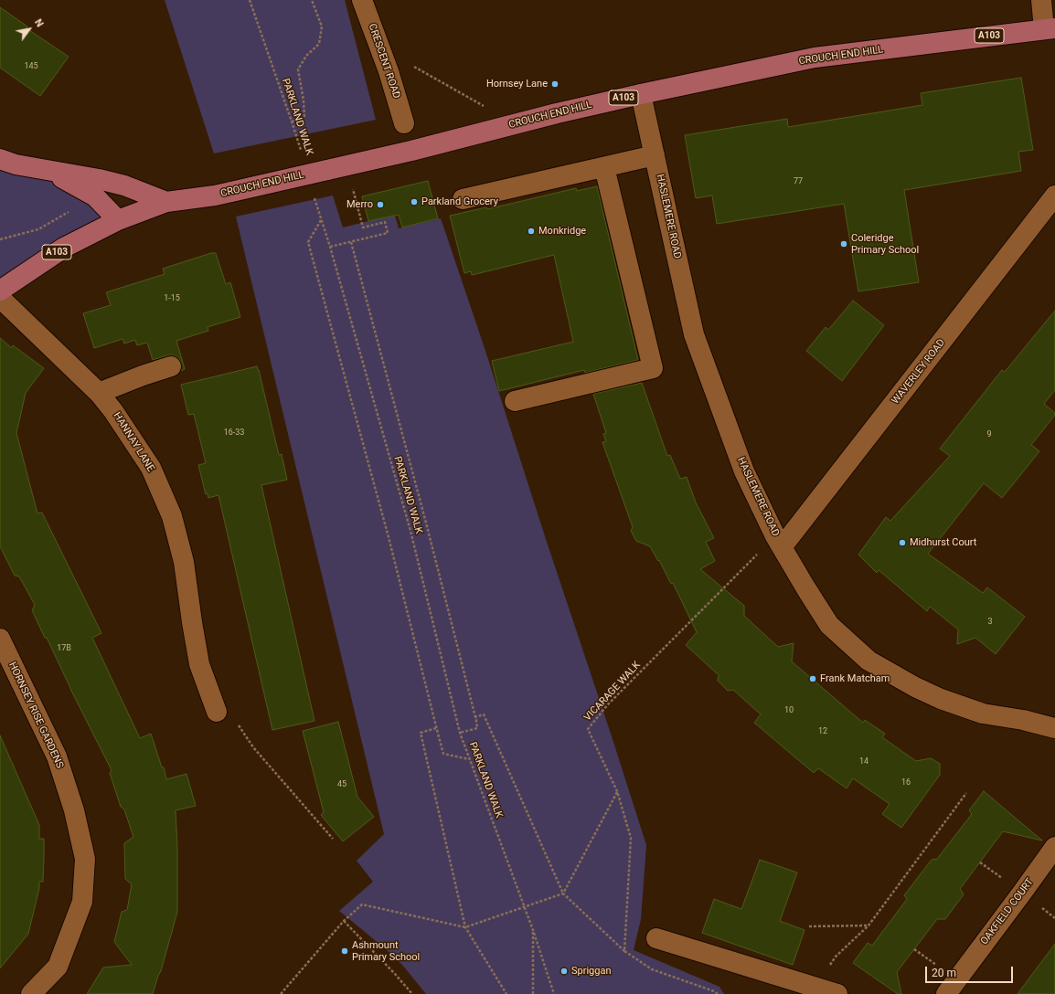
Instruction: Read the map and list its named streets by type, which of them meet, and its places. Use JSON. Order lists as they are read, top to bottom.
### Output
{
  "streets": {
    "main road": ["A103", "CROUCH END HILL"],
    "street": [
      "CRESCENT ROAD",
      "HASLEMERE ROAD",
      "WAVERLEY ROAD",
      "HANNAY LANE",
      "HORNSEY RISE GARDENS",
      "OAKFIELD COURT"
    ],
    "path": ["PARKLAND WALK", "VICARAGE WALK"]
  },
  "crossings": [
    ["A103", "CROUCH END HILL"],
    ["CROUCH END HILL", "HASLEMERE ROAD"],
    ["HASLEMERE ROAD", "WAVERLEY ROAD"],
    ["HASLEMERE ROAD", "VICARAGE WALK"],
    ["WAVERLEY ROAD", "VICARAGE WALK"]
  ],
  "places": [
    "Hornsey Lane",
    "Parkland Grocery",
    "Merro",
    "Monkridge",
    "Coleridge Primary School",
    "Midhurst Court",
    "Frank Matcham",
    "Ashmount Primary School",
    "Spriggan"
  ],
  "house_numbers": [
    "145",
    "77",
    "1-15",
    "16-33",
    "9",
    "3",
    "17B",
    "10",
    "12",
    "14",
    "16",
    "45"
  ],
  "scale_bar": "20 m",
  "north": "top right"
}
